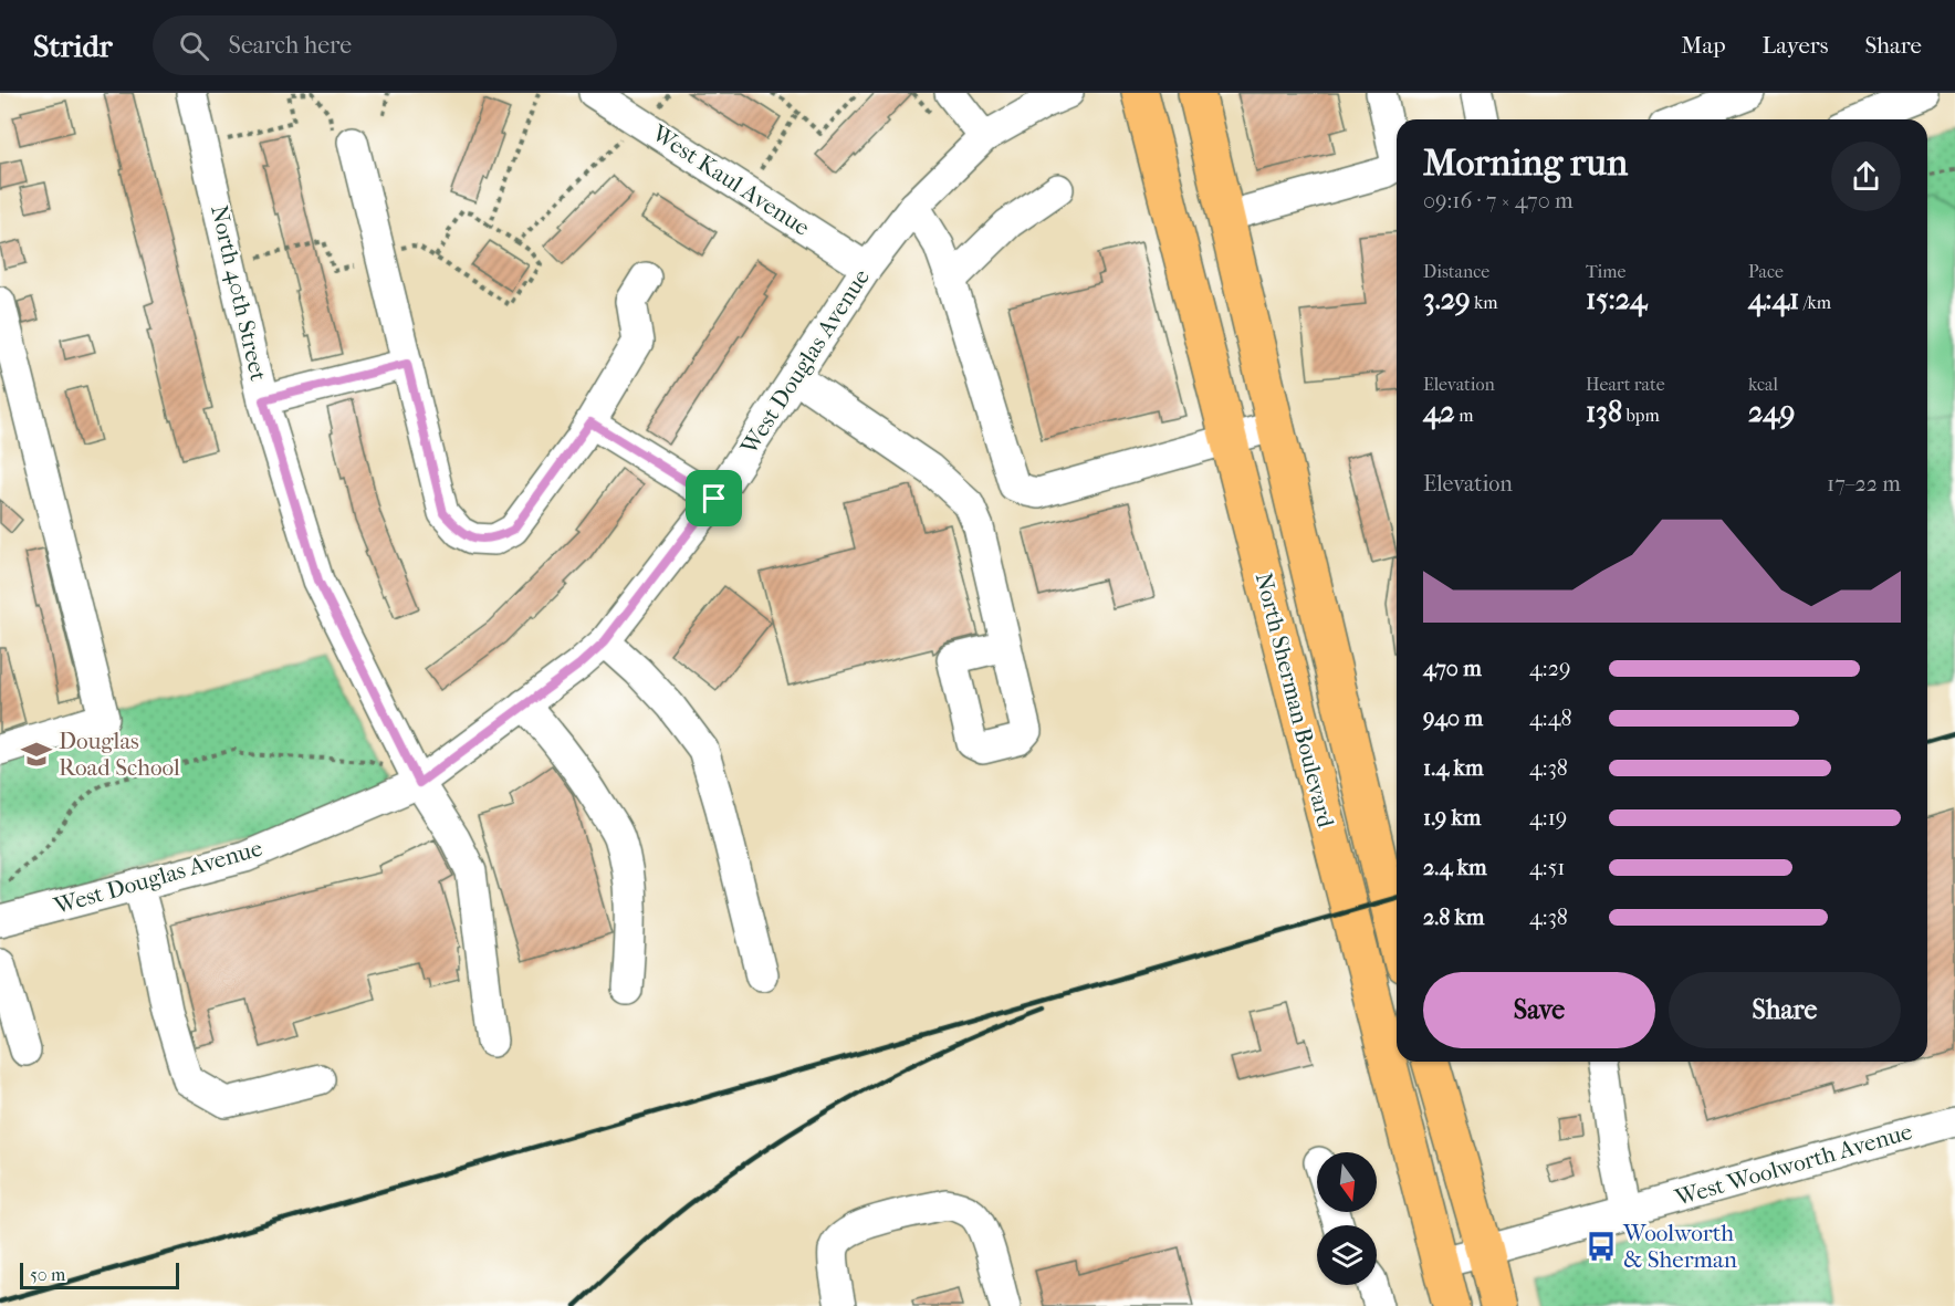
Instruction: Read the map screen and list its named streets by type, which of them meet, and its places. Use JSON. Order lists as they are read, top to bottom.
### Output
{
  "streets": {
    "main road": ["North Sherman Boulevard"],
    "street": [
      "West Kaul Avenue",
      "North 40th Street",
      "West Douglas Avenue",
      "West Woolworth Avenue"
    ]
  },
  "crossings": [
    ["West Kaul Avenue", "West Douglas Avenue"],
    ["North 40th Street", "West Douglas Avenue"],
    ["North Sherman Boulevard", "West Woolworth Avenue"]
  ],
  "places": {
    "school or university": ["Douglas Road School"],
    "bus stop": ["Woolworth & Sherman"]
  },
  "scale_bar": "50 m",
  "north": "bottom",
  "page": {
    "header": "Stridr",
    "search": "Search here",
    "nav": ["Map", "Layers", "Share"],
    "heading": ["Morning run", "09:16 · 7 × 470 m"],
    "stats": [
      ["Distance", "3.29 km"],
      ["Time", "15:24"],
      ["Pace", "4:41 /km"],
      ["Elevation", "42 m"],
      ["Heart rate", "138 bpm"],
      ["kcal", "249"]
    ],
    "chart": ["Elevation", "17–22 m"],
    "list": [
      {
        "name": "470 m",
        "note": "4:29"
      },
      {
        "name": "940 m",
        "note": "4:48"
      },
      {
        "name": "1.4 km",
        "note": "4:38"
      },
      {
        "name": "1.9 km",
        "note": "4:19"
      },
      {
        "name": "2.4 km",
        "note": "4:51"
      },
      {
        "name": "2.8 km",
        "note": "4:38"
      }
    ],
    "buttons": ["Save", "Share"],
    "scale": "50 m"
  }
}
